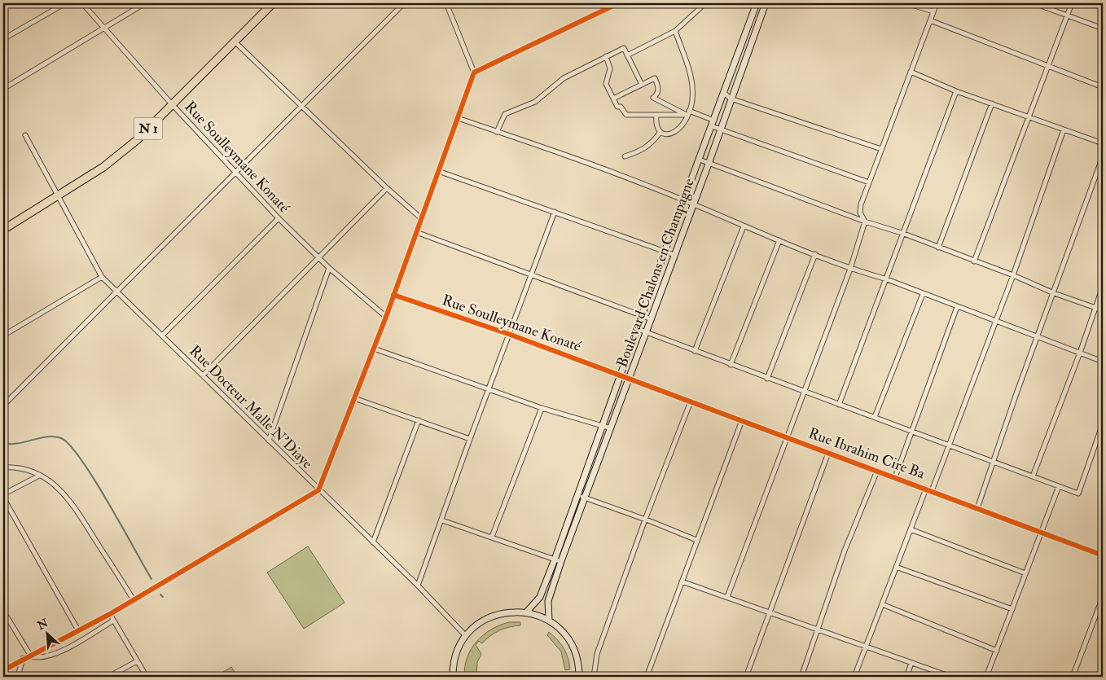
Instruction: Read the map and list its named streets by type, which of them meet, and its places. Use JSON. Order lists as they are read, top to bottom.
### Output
{
  "streets": {
    "highway": ["N 1"],
    "main road": ["Boulevard Chalons en Champagne"],
    "street": ["Rue Soulleymane Konaté", "Rue Docteur Malle N'Diaye", "Rue Ibrahim Cire Ba"]
  },
  "crossings": [
    ["N 1", "Rue Soulleymane Konaté"],
    ["N 1", "Rue Docteur Malle N'Diaye"],
    ["Rue Soulleymane Konaté", "Boulevard Chalons en Champagne"],
    ["Rue Soulleymane Konaté", "Rue Ibrahim Cire Ba"],
    ["Boulevard Chalons en Champagne", "Rue Ibrahim Cire Ba"]
  ],
  "north": "top left"
}
